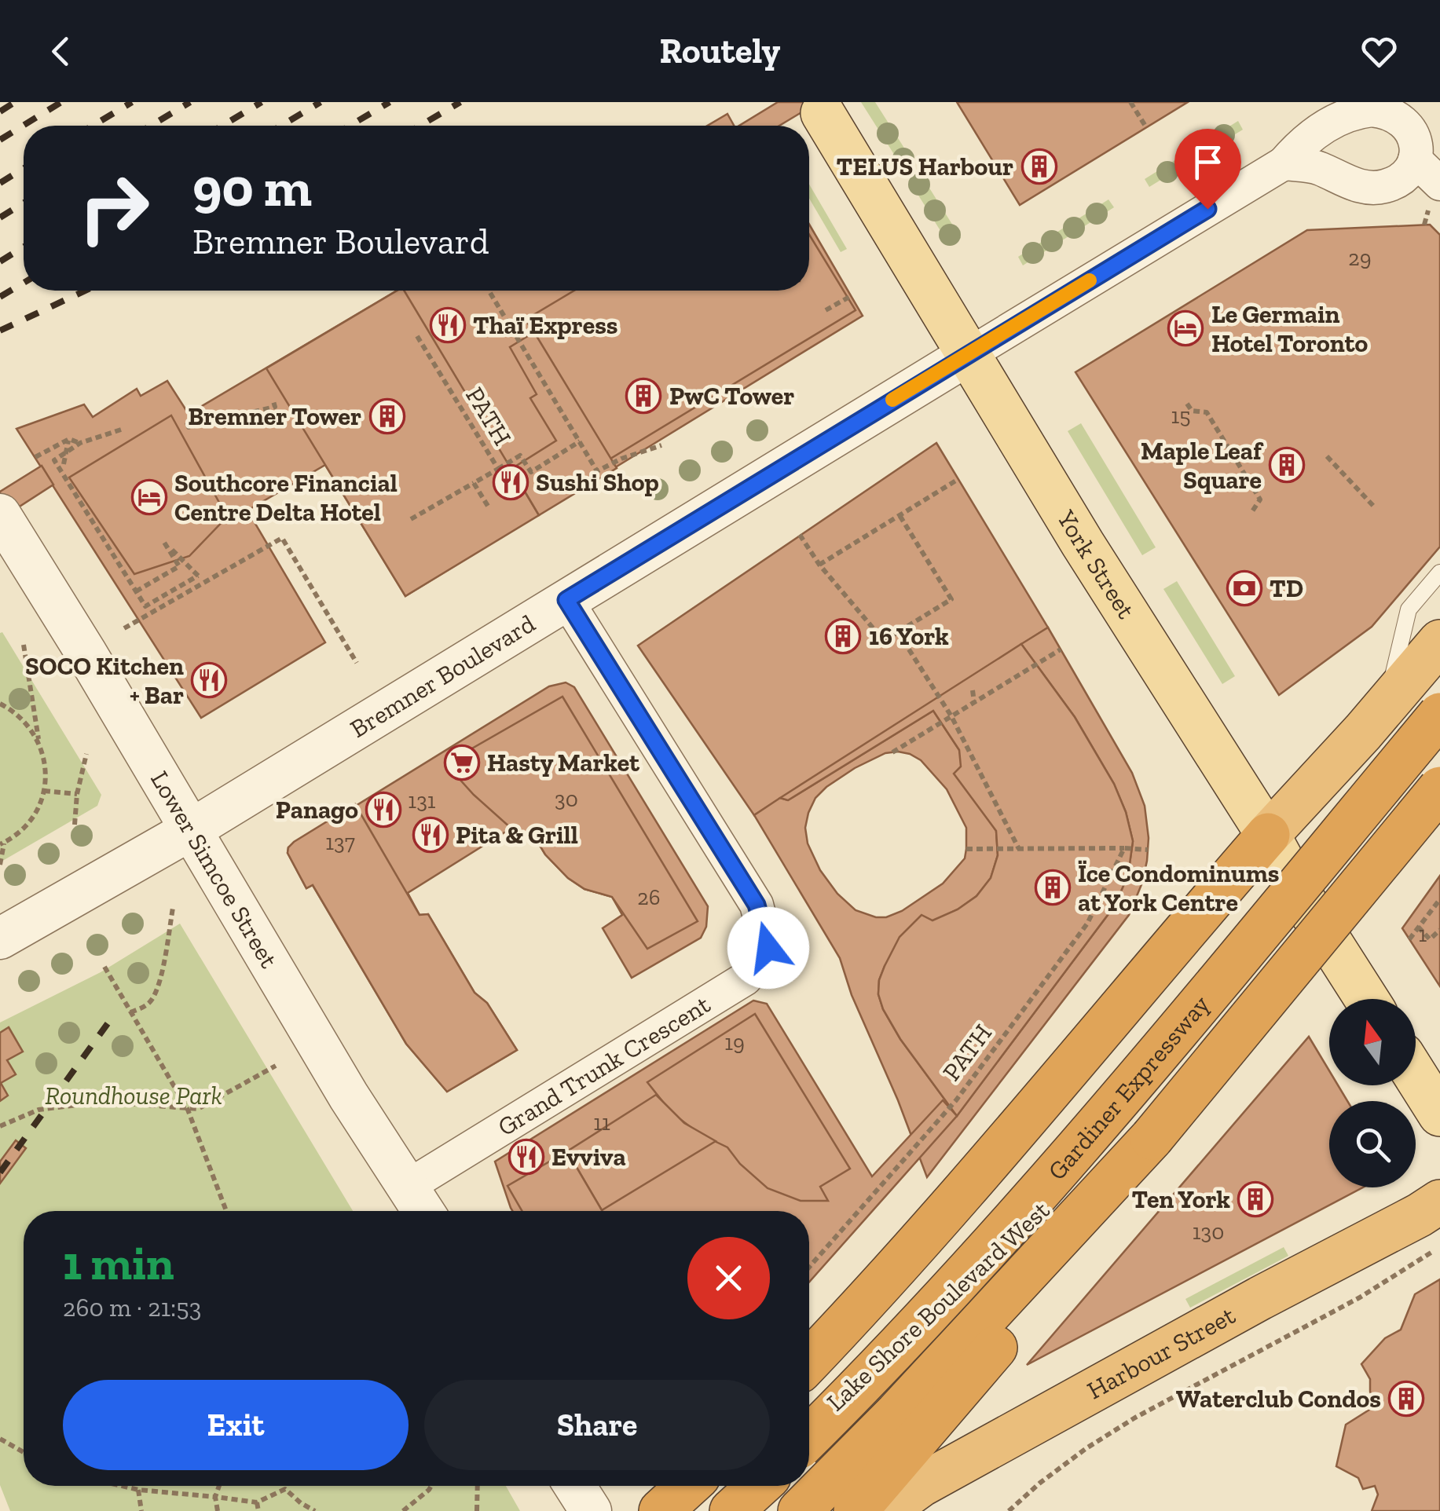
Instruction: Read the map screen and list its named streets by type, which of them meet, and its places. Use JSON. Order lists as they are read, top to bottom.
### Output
{
  "streets": {
    "highway": ["Gardiner Expressway", "Lake Shore Boulevard West", "Harbour Street"],
    "main road": ["York Street"],
    "street": ["Bremner Boulevard", "Lower Simcoe Street", "Grand Trunk Crescent"],
    "path": ["PATH"]
  },
  "crossings": [
    ["York Street", "Bremner Boulevard"],
    ["York Street", "Lake Shore Boulevard West"],
    ["Bremner Boulevard", "Lower Simcoe Street"],
    ["Bremner Boulevard", "Grand Trunk Crescent"],
    ["Lower Simcoe Street", "Grand Trunk Crescent"]
  ],
  "parks": ["Roundhouse Park"],
  "places": {
    "building": [
      "TELUS Harbour",
      "PwC Tower",
      "Bremner Tower",
      "Maple Leaf Square",
      "16 York",
      "Ïce Condominums at York Centre",
      "Ten York",
      "Waterclub Condos"
    ],
    "restaurant": [
      "Thaï Express",
      "Sushi Shop",
      "SOCO Kitchen + Bar",
      "Panago",
      "Pita & Grill",
      "Evviva"
    ],
    "hotel": ["Le Germain Hotel Toronto", "Southcore Financial Centre Delta Hotel"],
    "bank": ["TD"],
    "supermarket": ["Hasty Market"]
  },
  "house_numbers": [
    "29",
    "15",
    "30",
    "131",
    "137",
    "26",
    "1",
    "19",
    "11",
    "130"
  ],
  "north": "top",
  "page": {
    "header": "Routely",
    "turn": ["90 m", "Bremner Boulevard"],
    "heading": ["1 min", "260 m · 21:53"],
    "buttons": ["Exit", "Share"]
  }
}
